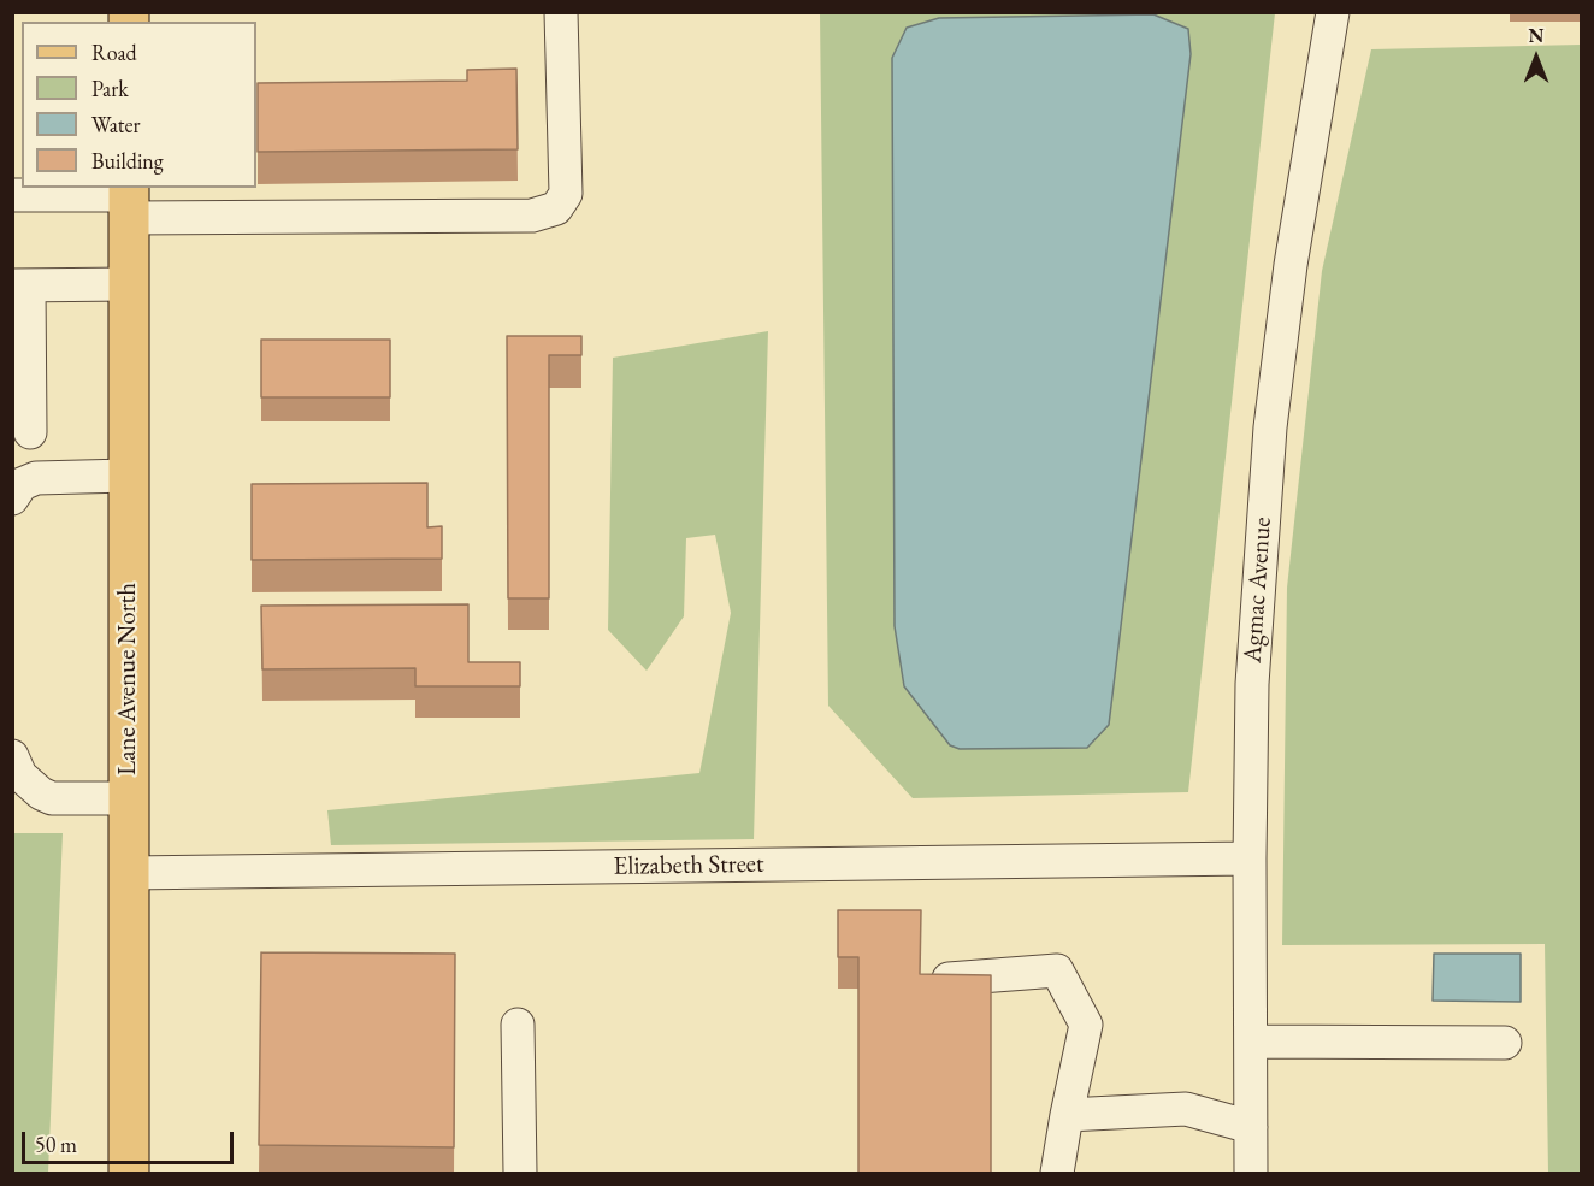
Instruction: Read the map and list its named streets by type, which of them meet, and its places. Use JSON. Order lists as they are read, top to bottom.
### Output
{
  "streets": {
    "main road": ["Lane Avenue North"],
    "street": ["Agmac Avenue", "Elizabeth Street"]
  },
  "crossings": [
    ["Agmac Avenue", "Elizabeth Street"],
    ["Lane Avenue North", "Elizabeth Street"]
  ],
  "legend": [
    "Road",
    "Park",
    "Water",
    "Building"
  ],
  "scale_bar": "50 m",
  "north": "top"
}
